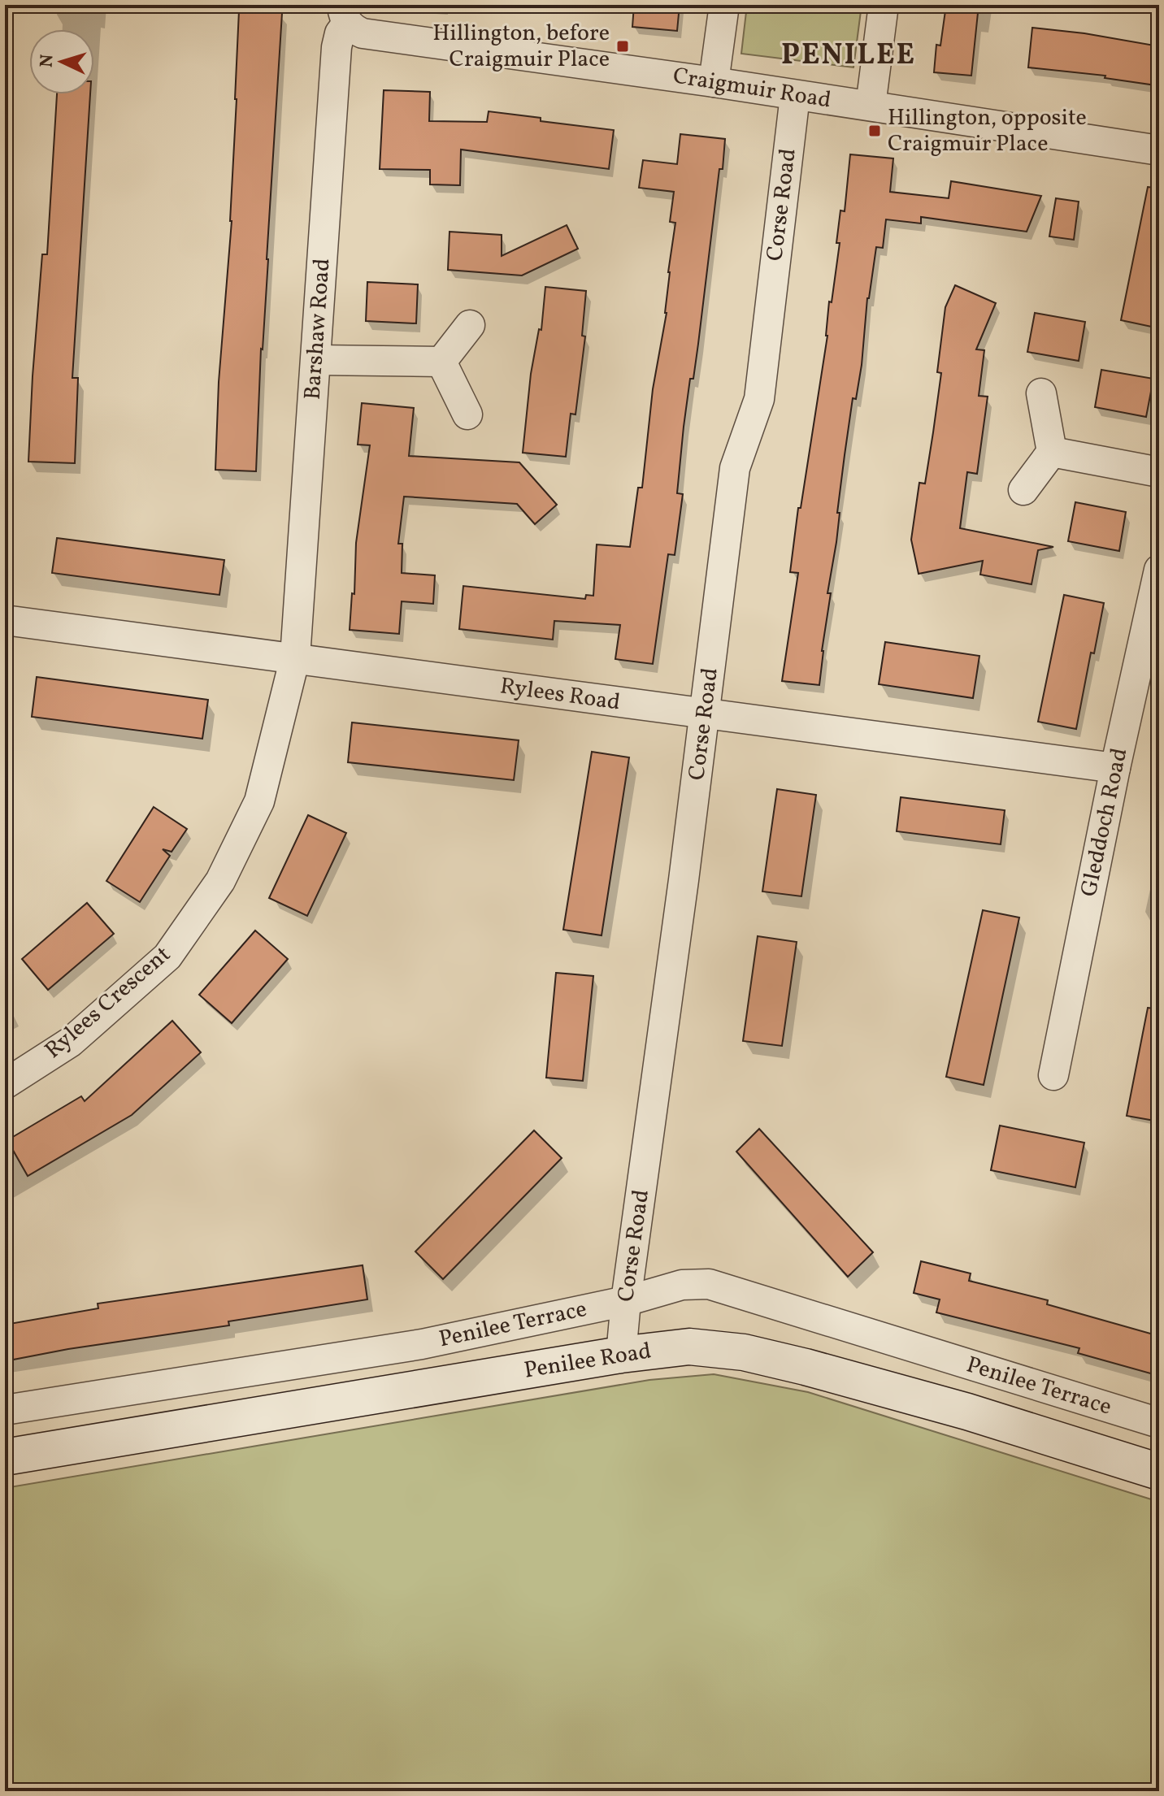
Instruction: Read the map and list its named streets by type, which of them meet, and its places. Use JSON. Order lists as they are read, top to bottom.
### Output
{
  "streets": {
    "street": [
      "Craigmuir Road",
      "Corse Road",
      "Barshaw Road",
      "Rylees Road",
      "Gleddoch Road",
      "Rylees Crescent",
      "Penilee Terrace",
      "Penilee Road"
    ]
  },
  "crossings": [
    ["Craigmuir Road", "Corse Road"],
    ["Craigmuir Road", "Barshaw Road"],
    ["Corse Road", "Rylees Road"],
    ["Corse Road", "Penilee Terrace"],
    ["Corse Road", "Penilee Road"],
    ["Barshaw Road", "Rylees Road"],
    ["Barshaw Road", "Rylees Crescent"],
    ["Rylees Road", "Gleddoch Road"],
    ["Rylees Road", "Rylees Crescent"]
  ],
  "districts": ["PENILEE"],
  "places": {
    "transit": ["Hillington, before Craigmuir Place", "Hillington, opposite Craigmuir Place"]
  },
  "north": "left"
}
